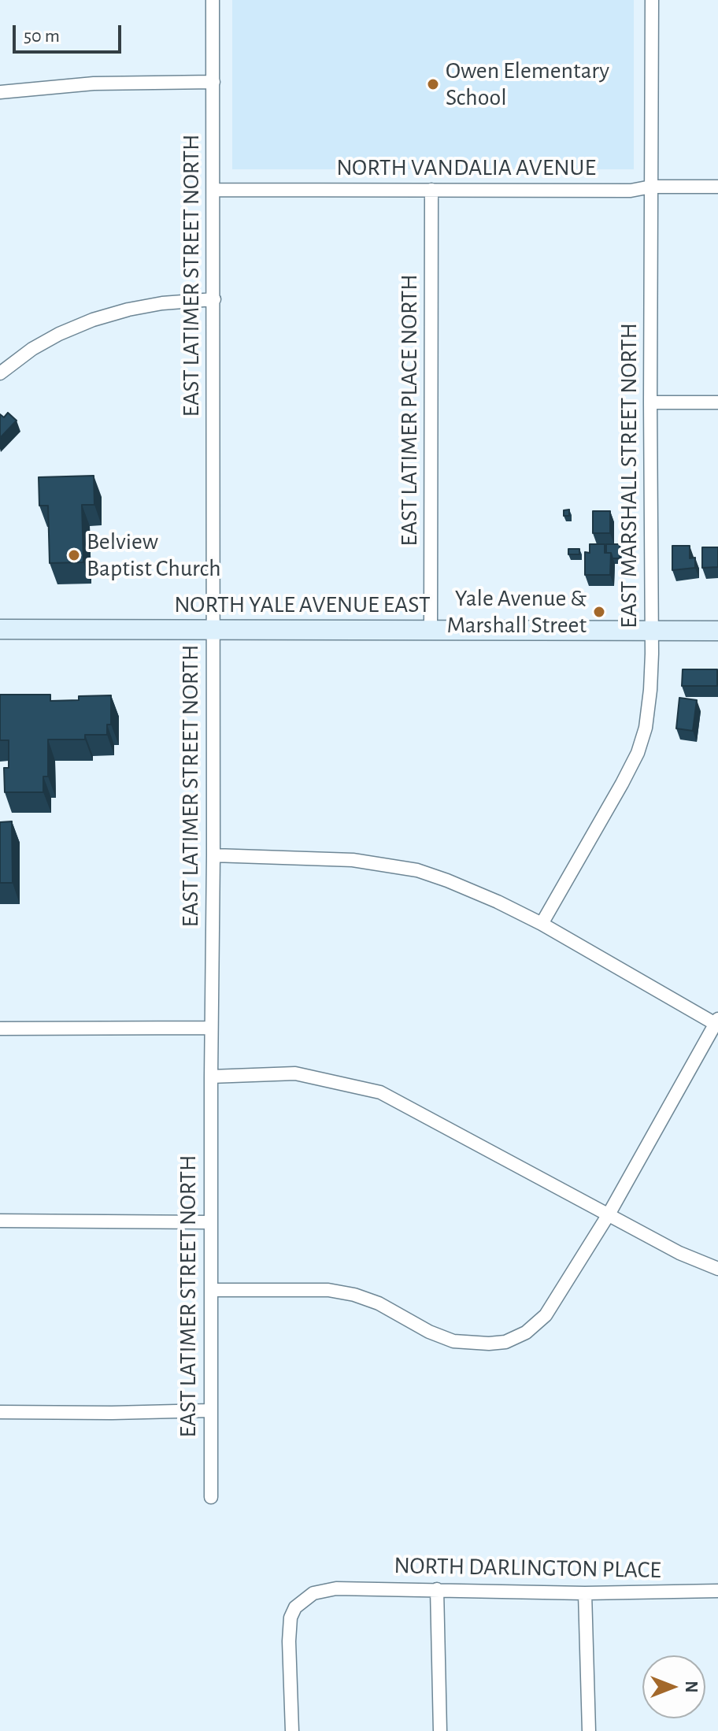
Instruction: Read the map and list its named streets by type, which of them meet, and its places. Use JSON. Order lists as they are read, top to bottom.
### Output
{
  "streets": {
    "main road": ["NORTH YALE AVENUE EAST"],
    "street": [
      "NORTH VANDALIA AVENUE",
      "EAST LATIMER STREET NORTH",
      "EAST LATIMER PLACE NORTH",
      "EAST MARSHALL STREET NORTH",
      "NORTH DARLINGTON PLACE"
    ]
  },
  "crossings": [
    ["NORTH VANDALIA AVENUE", "EAST LATIMER STREET NORTH"],
    ["NORTH VANDALIA AVENUE", "EAST LATIMER PLACE NORTH"],
    ["NORTH VANDALIA AVENUE", "EAST MARSHALL STREET NORTH"],
    ["EAST LATIMER STREET NORTH", "NORTH YALE AVENUE EAST"],
    ["EAST LATIMER PLACE NORTH", "NORTH YALE AVENUE EAST"],
    ["EAST MARSHALL STREET NORTH", "NORTH YALE AVENUE EAST"]
  ],
  "places": ["Owen Elementary School", "Belview Baptist Church", "Yale Avenue & Marshall Street"],
  "scale_bar": "50 m",
  "north": "right"
}
